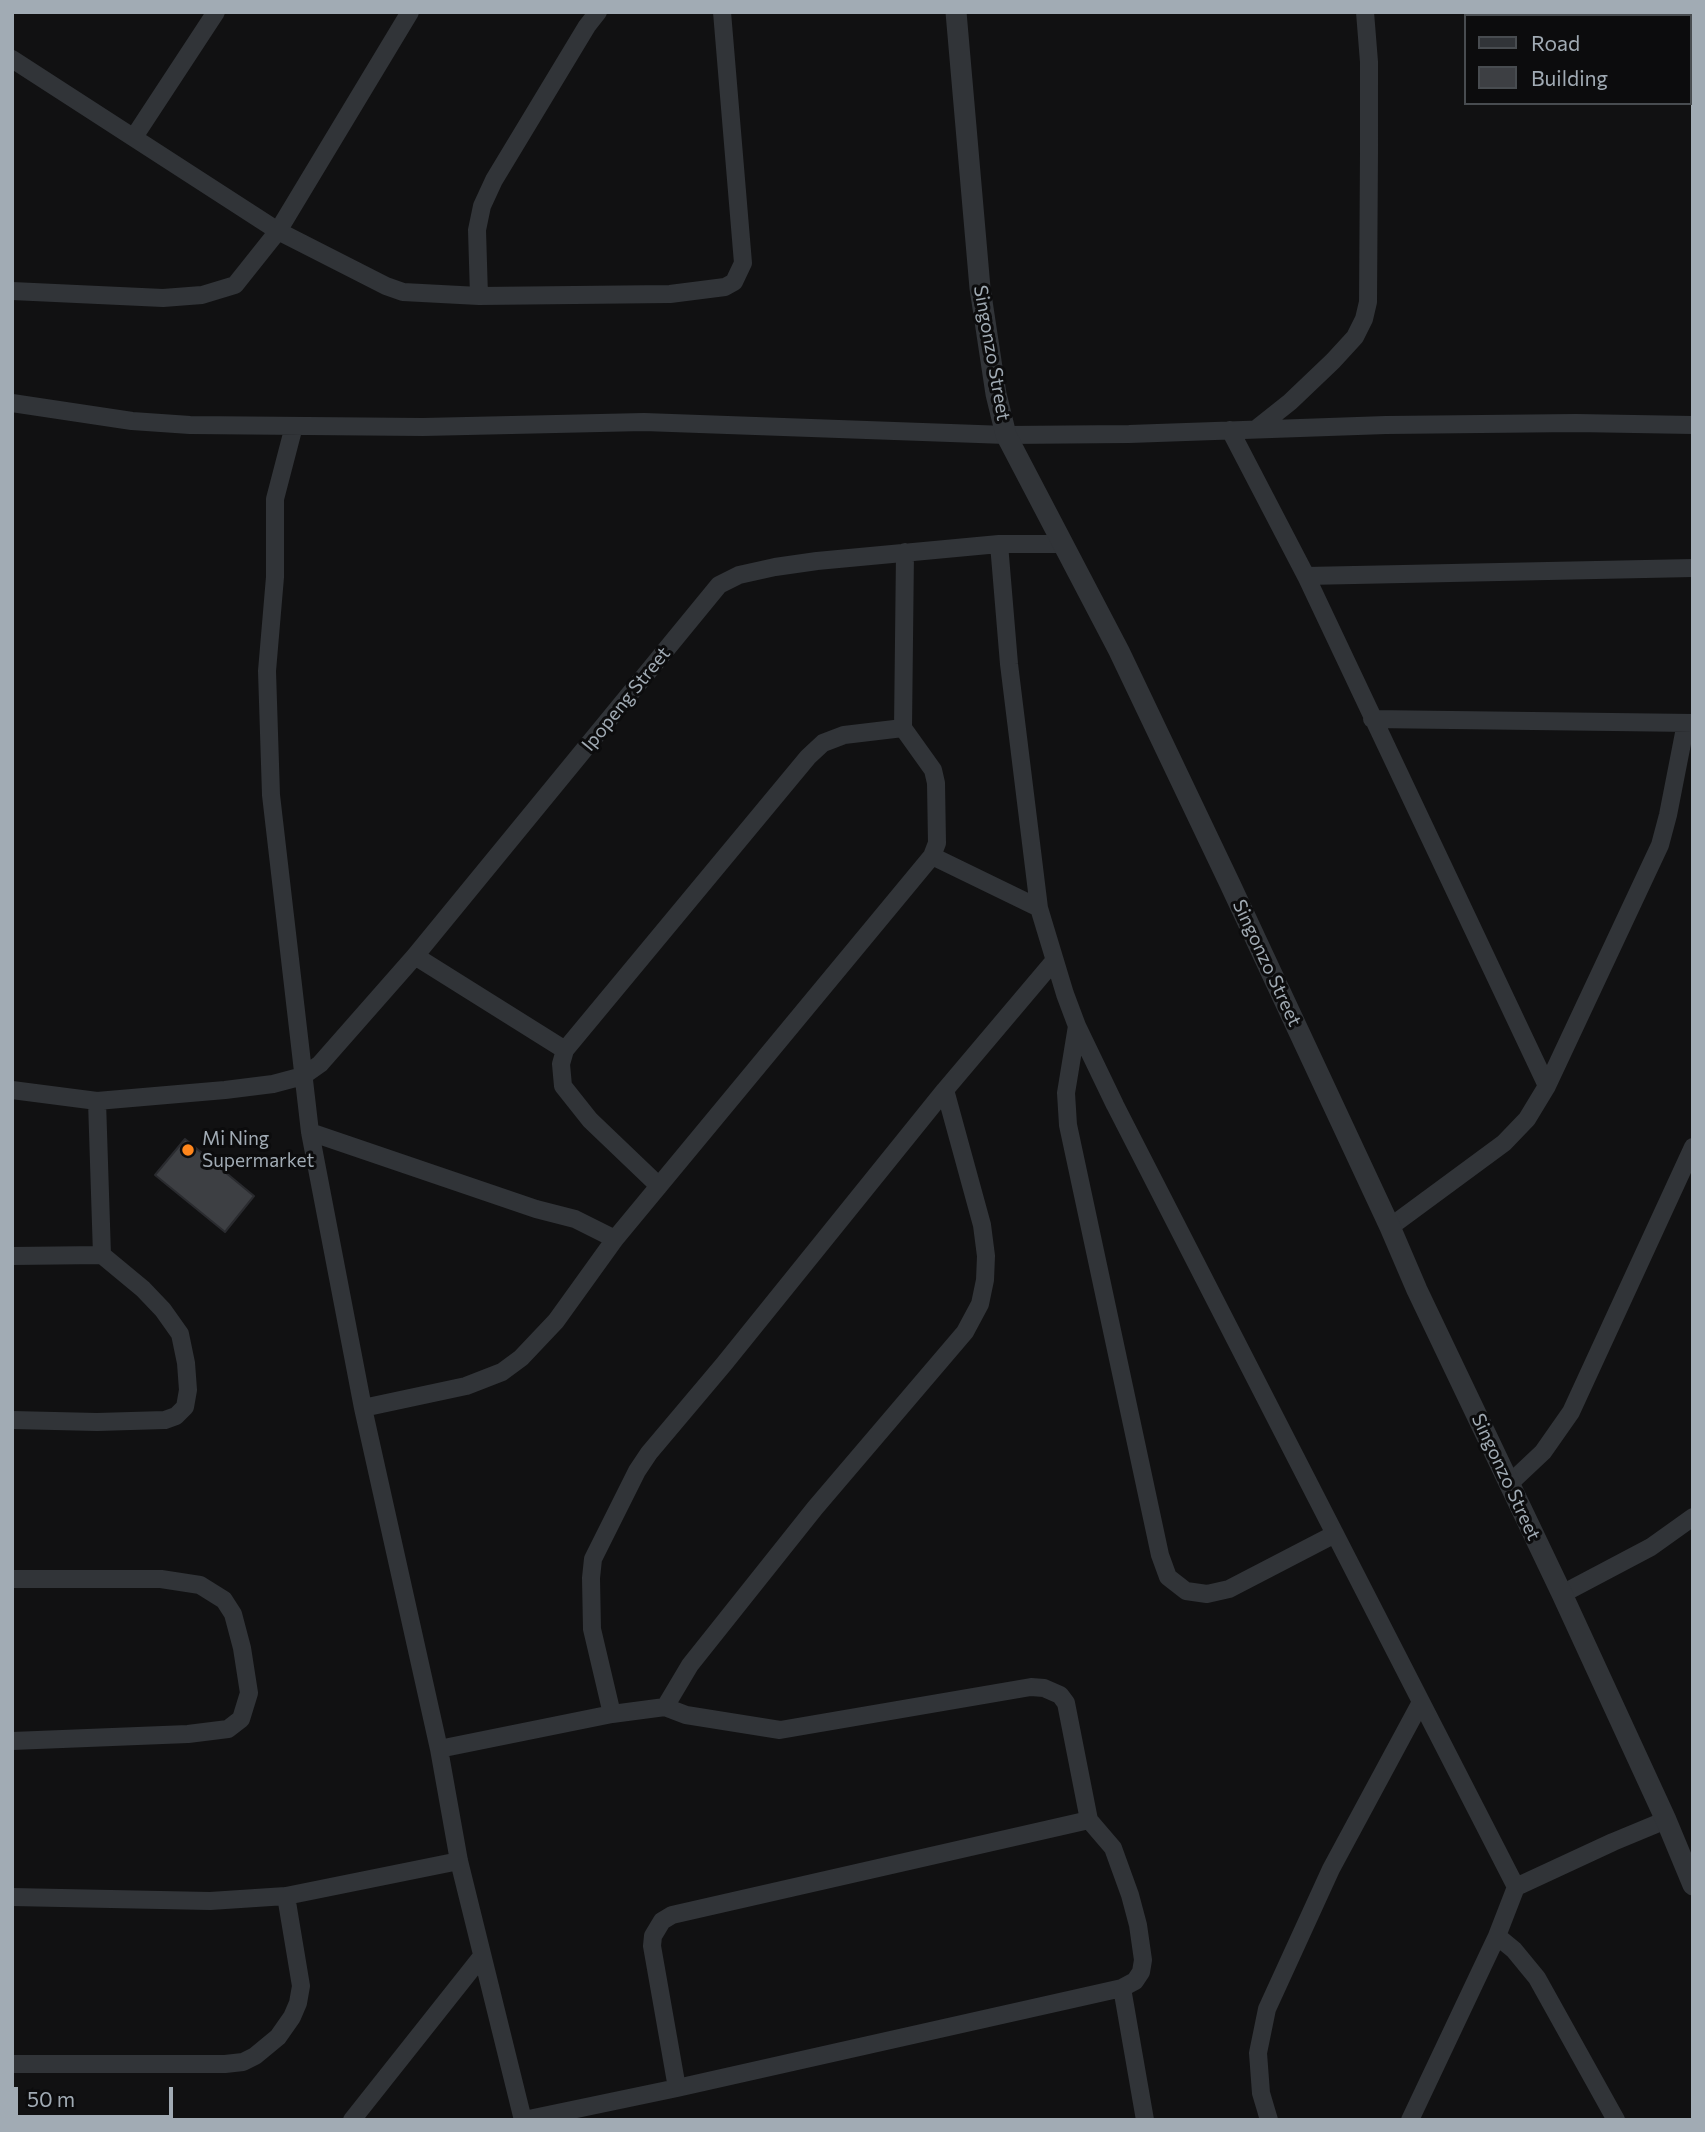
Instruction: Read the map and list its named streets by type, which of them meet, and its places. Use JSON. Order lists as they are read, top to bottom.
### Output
{
  "streets": {
    "street": ["Singonzo Street", "Ipopeng Street"]
  },
  "crossings": [
    ["Singonzo Street", "Ipopeng Street"]
  ],
  "places": ["Mi Ning Supermarket"],
  "legend": ["Road", "Building"],
  "scale_bar": "50 m"
}
